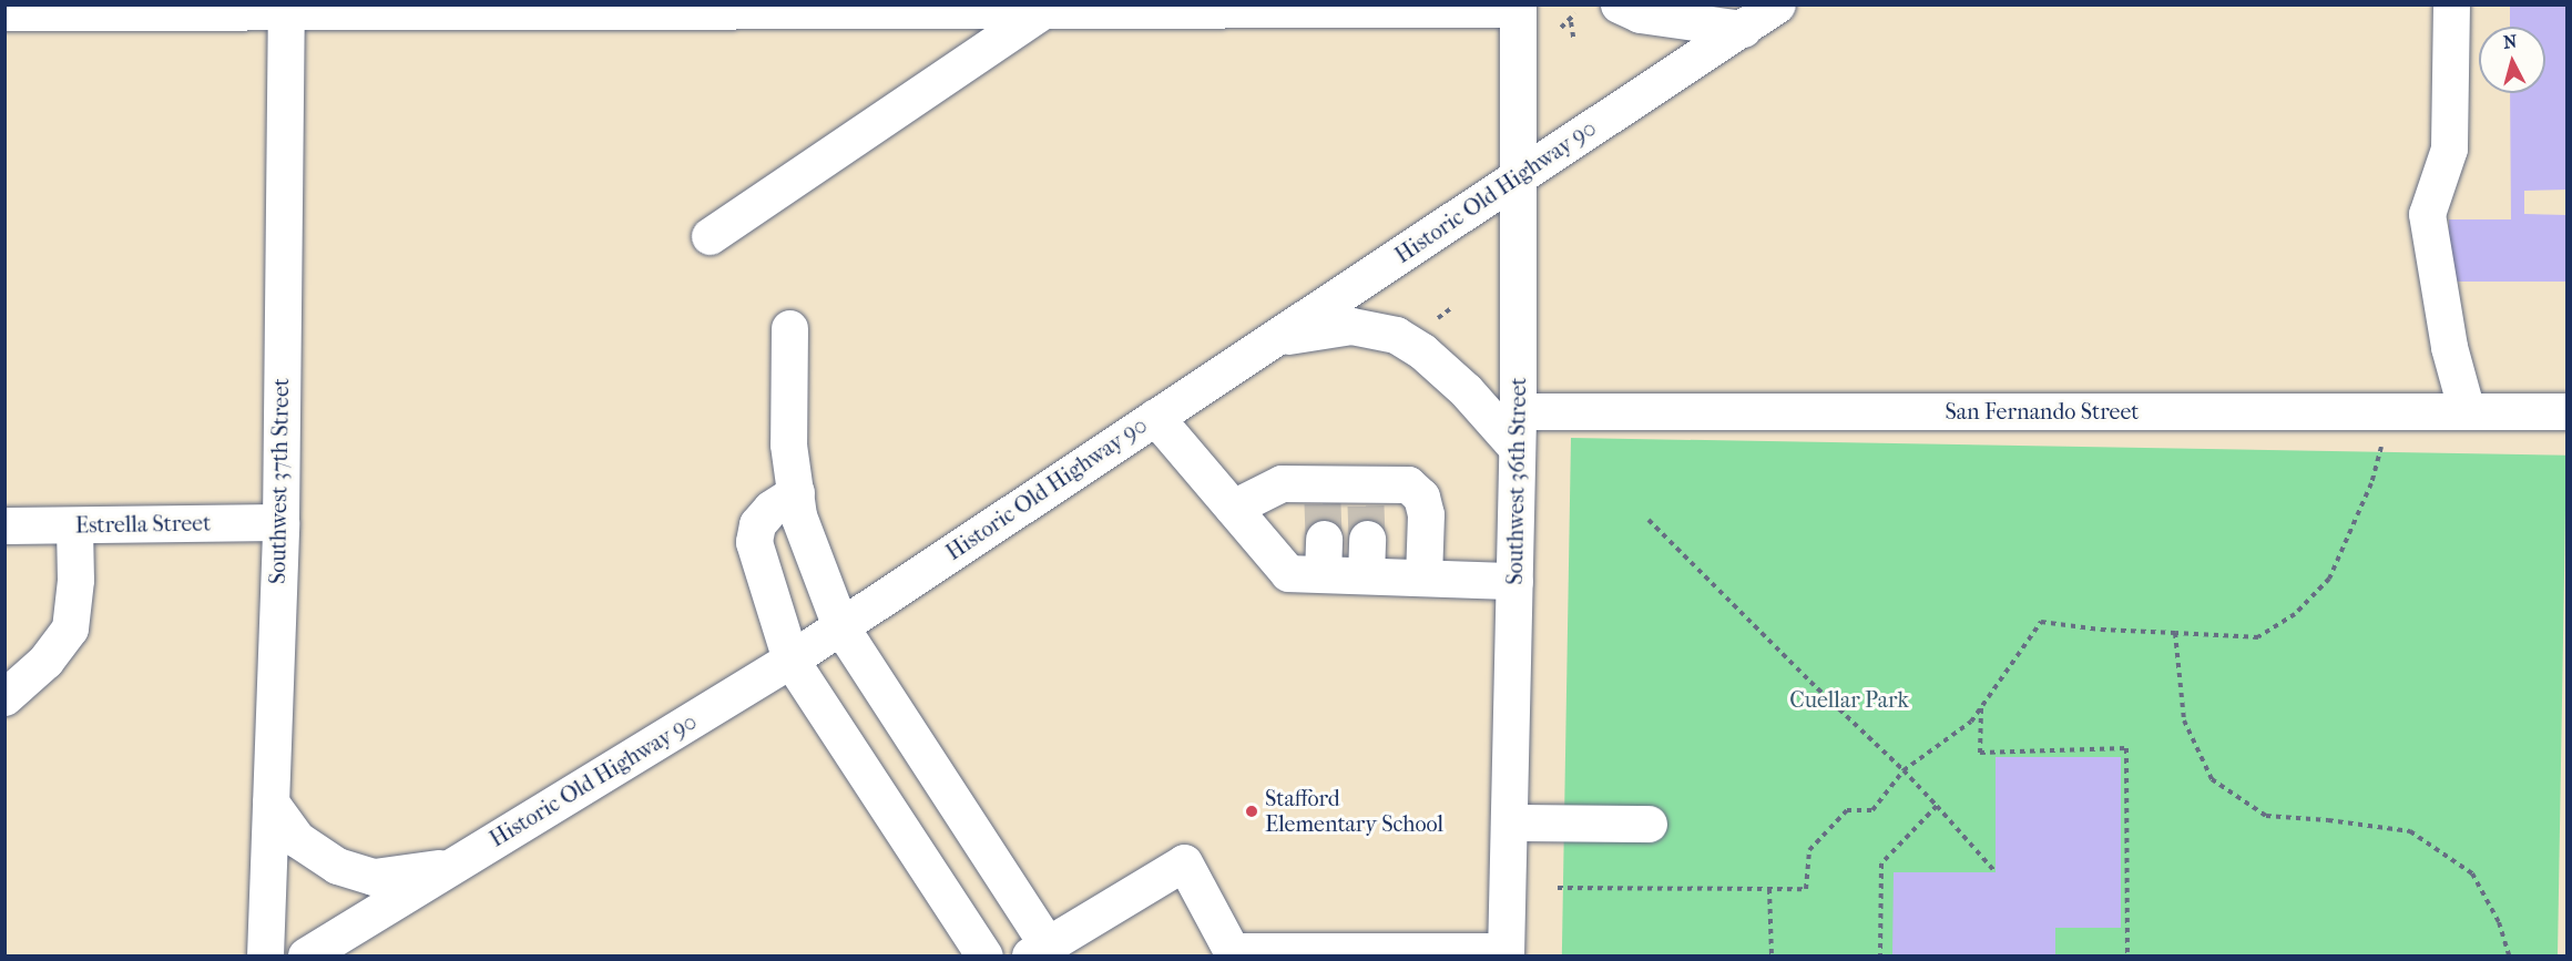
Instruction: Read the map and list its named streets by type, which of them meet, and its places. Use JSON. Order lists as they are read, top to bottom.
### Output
{
  "streets": {
    "street": [
      "Historic Old Highway 90",
      "San Fernando Street",
      "Southwest 37th Street",
      "Southwest 36th Street",
      "Estrella Street"
    ]
  },
  "crossings": [
    ["Historic Old Highway 90", "Southwest 36th Street"],
    ["San Fernando Street", "Southwest 36th Street"],
    ["Southwest 37th Street", "Estrella Street"]
  ],
  "parks": ["Cuellar Park"],
  "places": ["Stafford Elementary School"],
  "north": "top"
}
